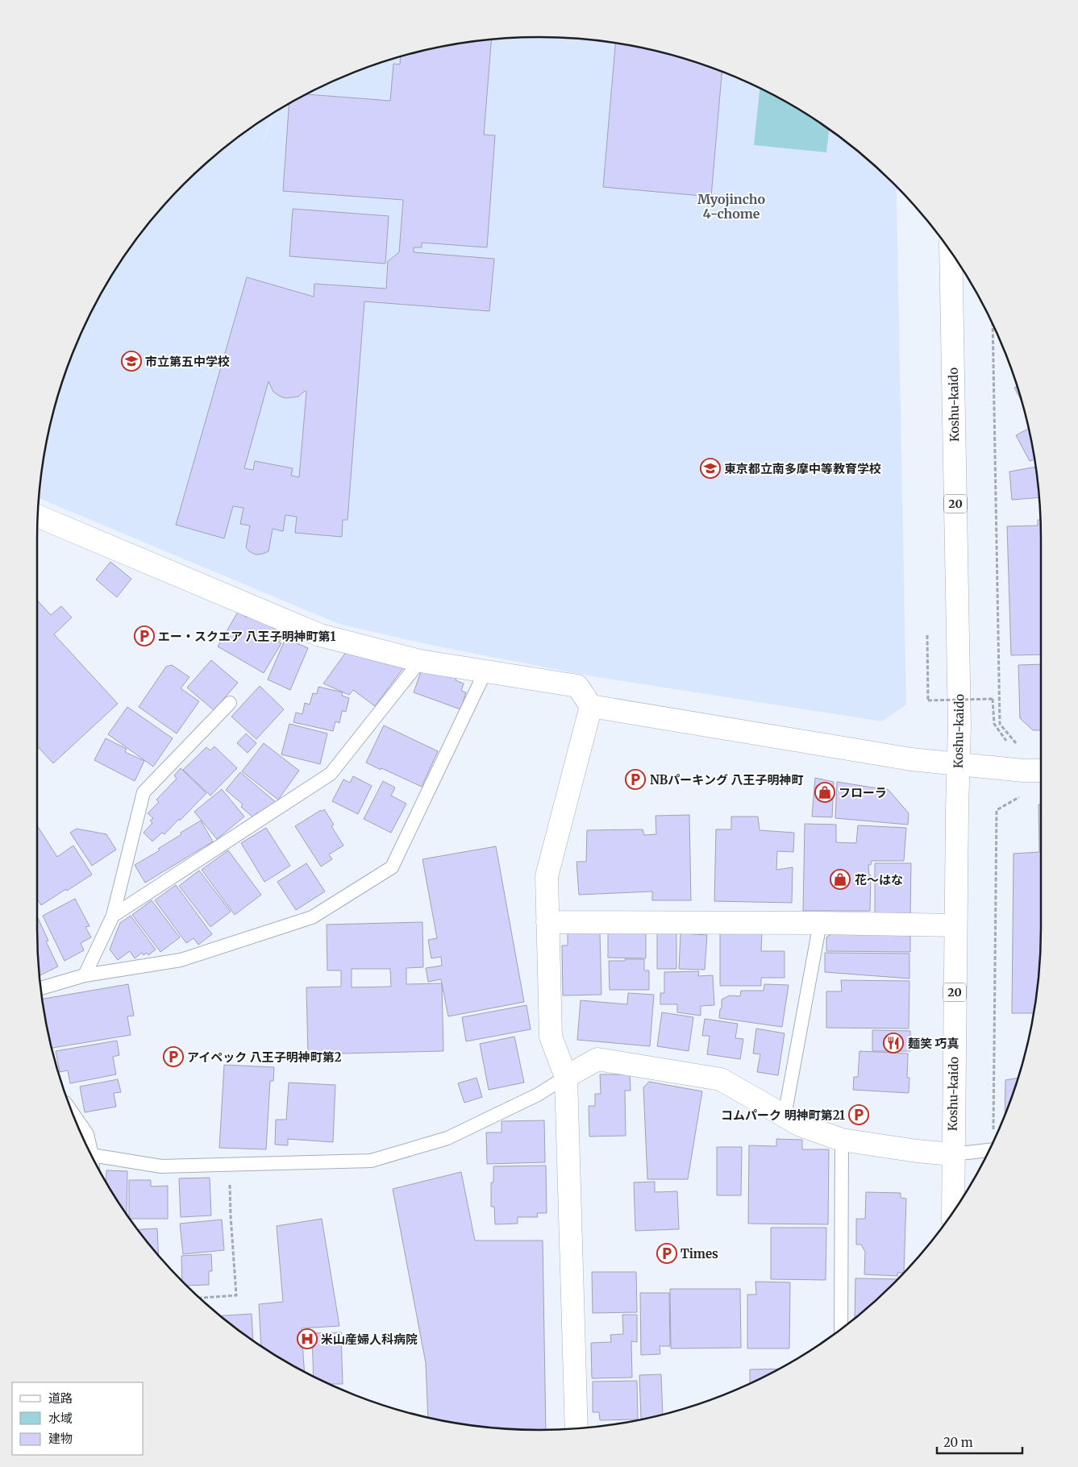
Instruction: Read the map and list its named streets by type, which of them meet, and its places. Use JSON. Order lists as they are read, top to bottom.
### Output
{
  "streets": {
    "main road": ["Koshu-kaido", "20"]
  },
  "districts": ["Myojincho 4-chome"],
  "places": {
    "school or university": ["市立第五中学校", "東京都立南多摩中等教育学校"],
    "parking": [
      "エー・スクエア 八王子明神町第1",
      "NBパーキング 八王子明神町",
      "アイペック 八王子明神町第2",
      "コムパーク 明神町第21",
      "Times"
    ],
    "shop": ["フローラ", "花～はな"],
    "restaurant": ["麺笑 巧真"],
    "hospital": ["米山産婦人科病院"]
  },
  "legend": ["道路", "水域", "建物"],
  "scale_bar": "20 m"
}
